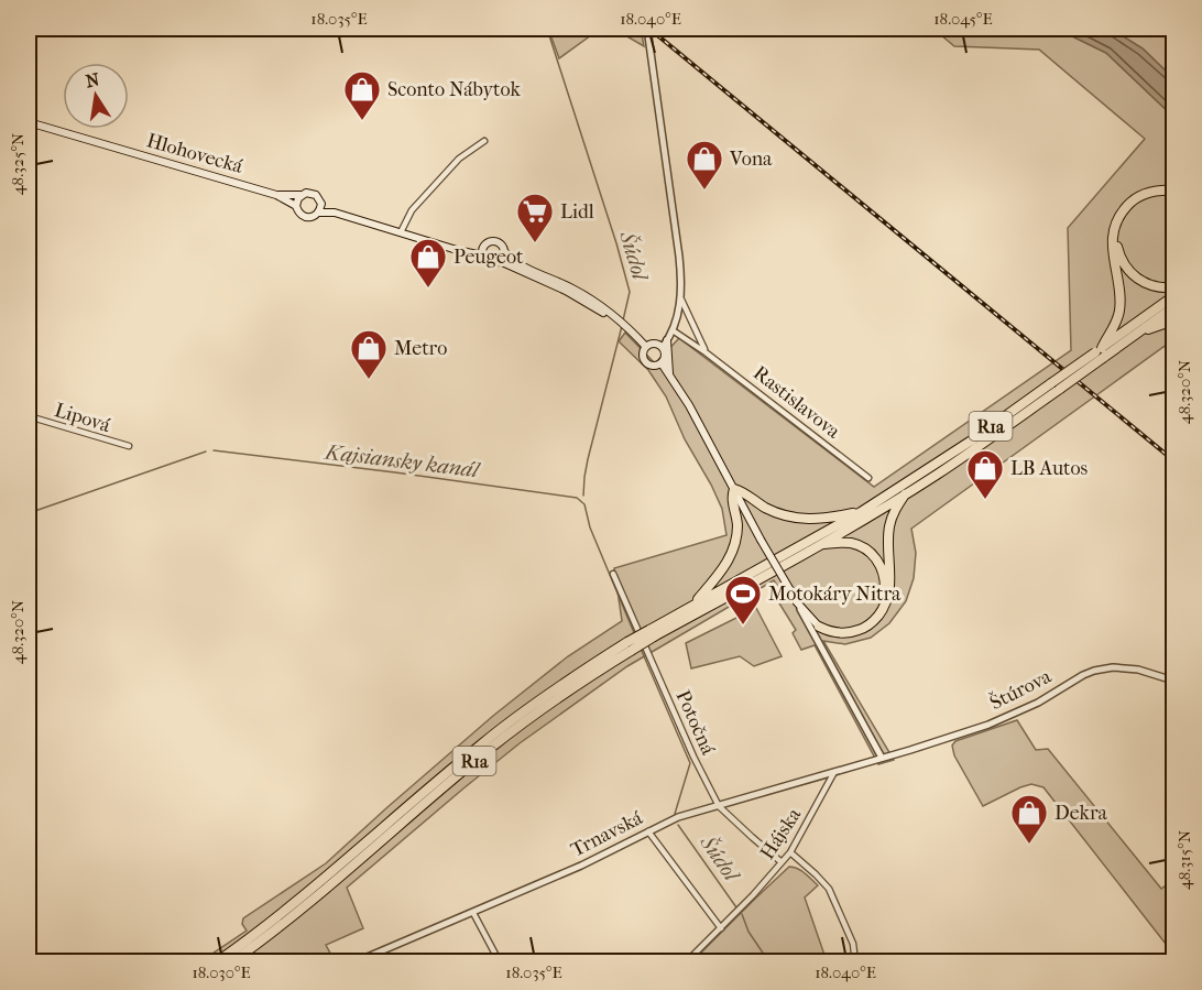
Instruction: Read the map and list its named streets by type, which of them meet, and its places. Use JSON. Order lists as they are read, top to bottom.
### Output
{
  "streets": {
    "highway": ["R1a"],
    "main road": ["Hlohovecká"],
    "street": [
      "Rastislavova",
      "Lipová",
      "Štúrova",
      "Potočná",
      "Trnavská",
      "Hájska"
    ]
  },
  "crossings": [
    ["Štúrova", "Trnavská"],
    ["Potočná", "Trnavská"],
    ["Potočná", "Hájska"],
    ["Trnavská", "Hájska"]
  ],
  "water": ["Šúdol", "Kajsiansky kanál"],
  "places": {
    "shop": [
      "Sconto Nábytok",
      "Vona",
      "Peugeot",
      "Metro",
      "LB Autos",
      "Dekra"
    ],
    "supermarket": ["Lidl"],
    "sports": ["Motokáry Nitra"]
  },
  "north": "top",
  "coordinates": [
    "18.035°E",
    "18.040°E",
    "18.045°E",
    "48.325°N",
    "48.320°N",
    "48.315°N",
    "18.030°E"
  ]
}
